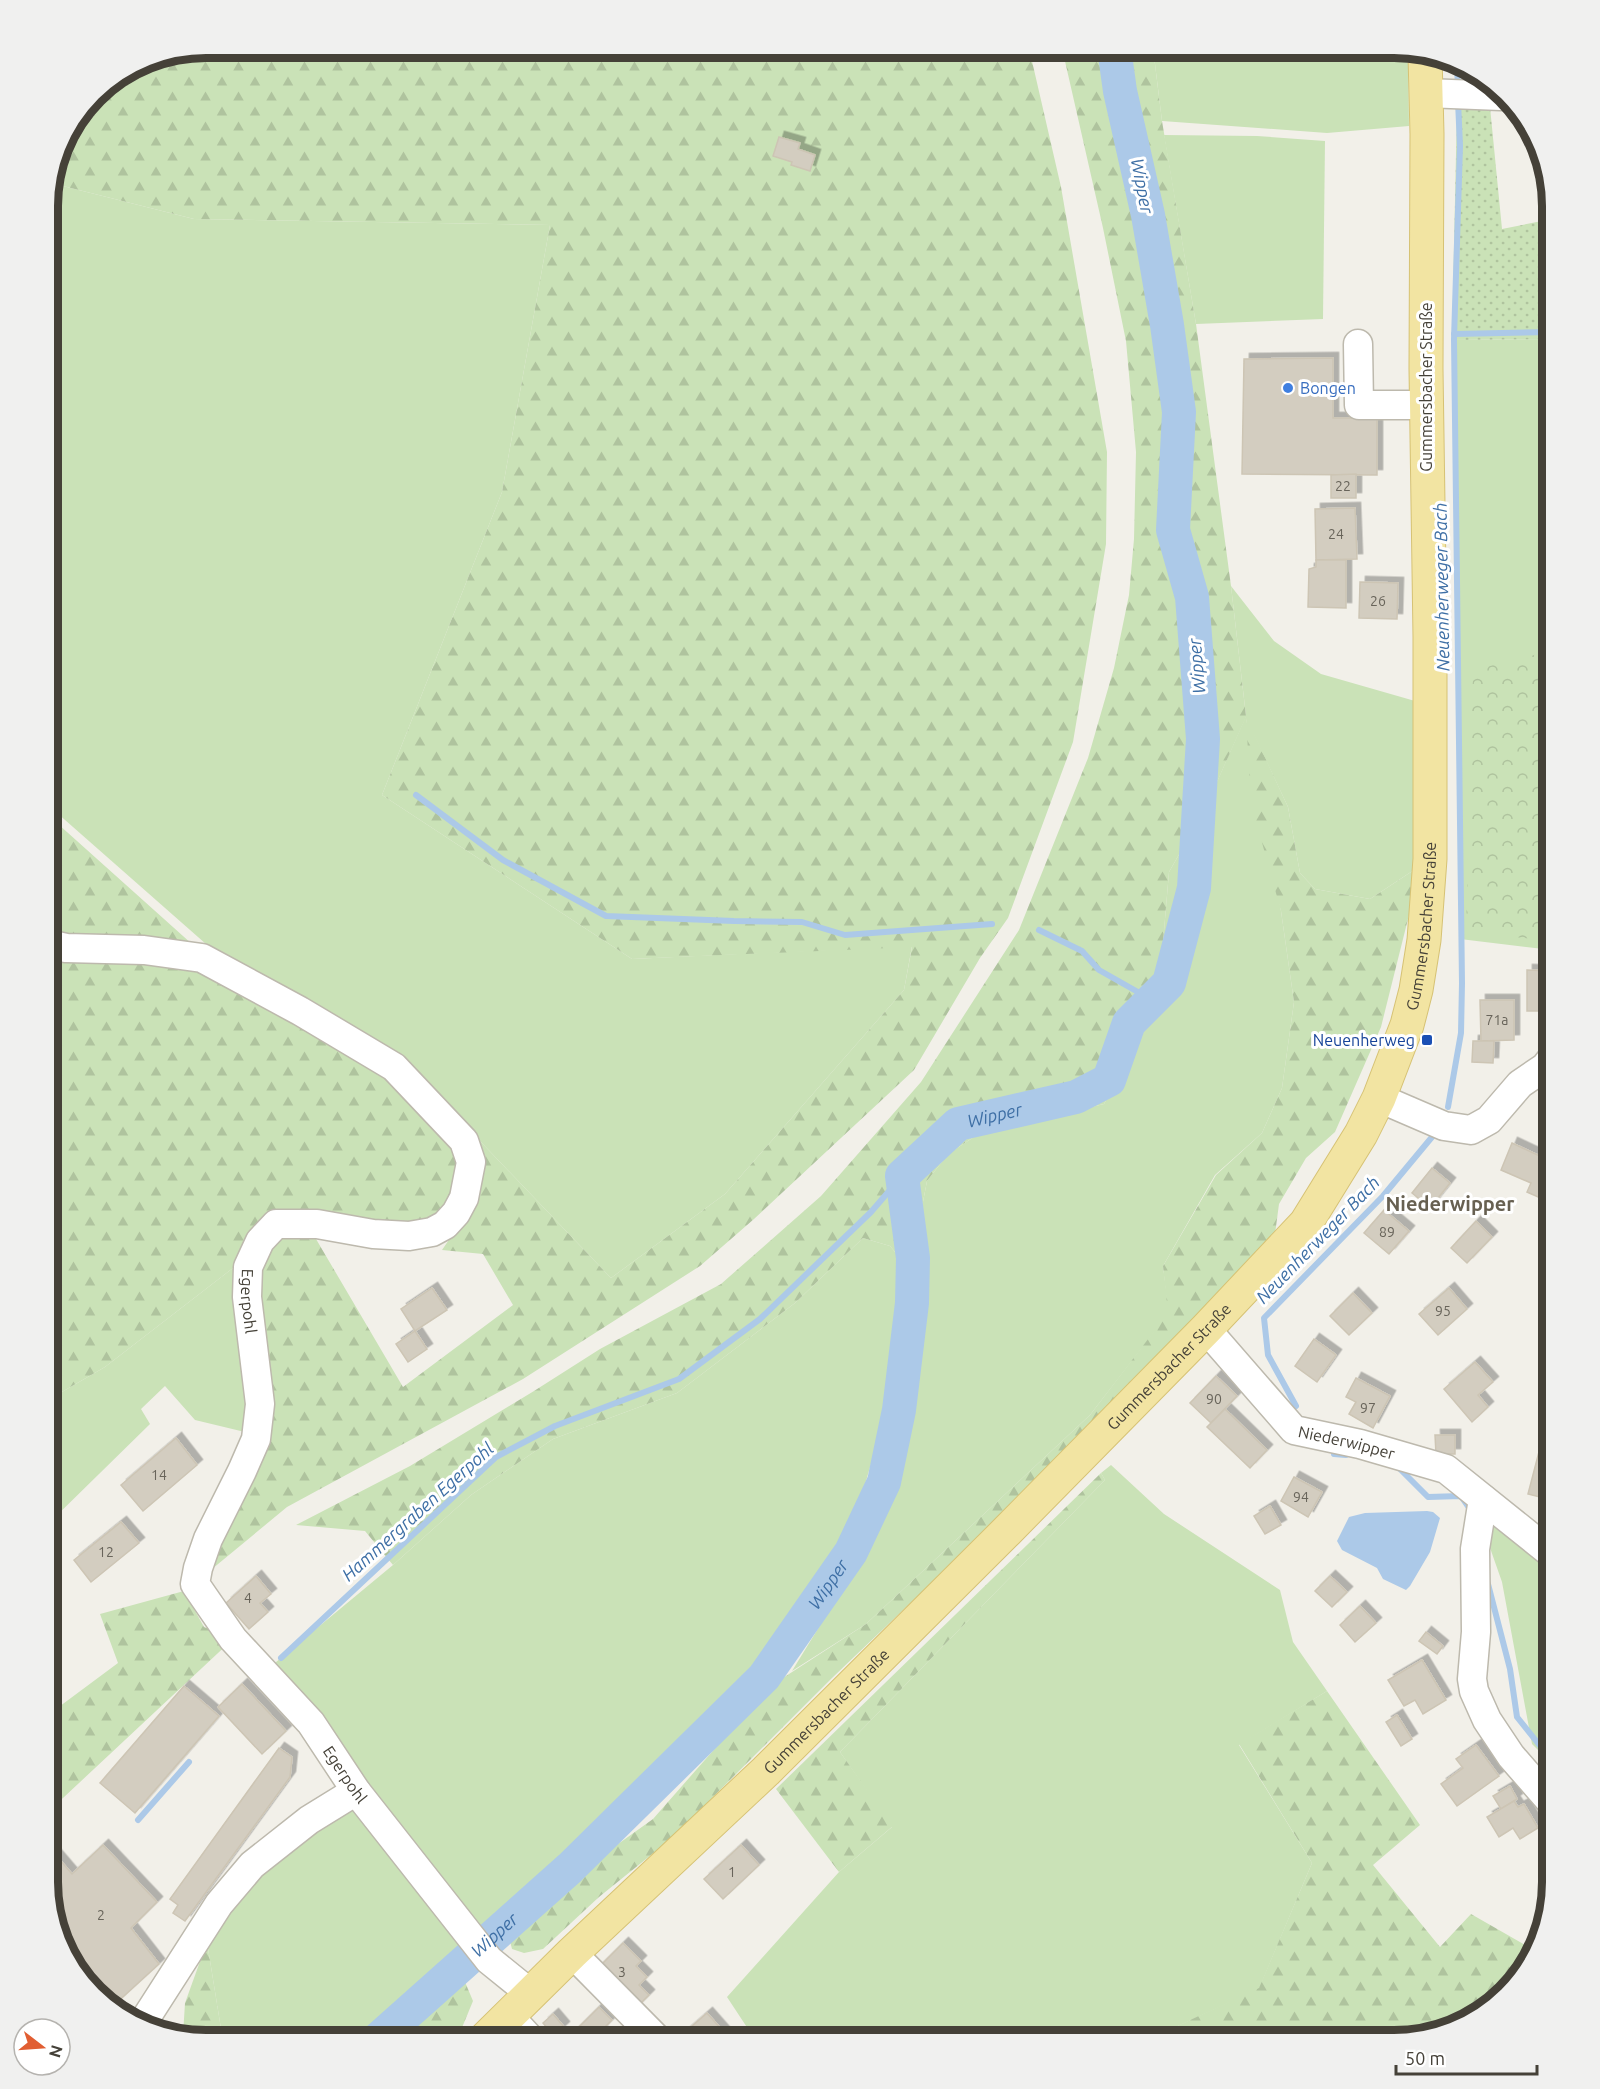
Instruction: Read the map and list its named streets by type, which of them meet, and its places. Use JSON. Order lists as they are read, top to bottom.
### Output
{
  "streets": {
    "main road": ["Gummersbacher Straße"],
    "street": ["Egerpohl", "Niederwipper"]
  },
  "crossings": [
    ["Gummersbacher Straße", "Egerpohl"],
    ["Gummersbacher Straße", "Niederwipper"]
  ],
  "districts": ["Niederwipper"],
  "water": ["Wipper", "Neuenherweger Bach", "Hammergraben Egerpohl"],
  "places": {
    "other": ["Bongen"],
    "transit": ["Neuenherweg"]
  },
  "house_numbers": [
    "22",
    "24",
    "26",
    "71a",
    "89",
    "95",
    "90",
    "97",
    "14",
    "94",
    "12",
    "4",
    "1",
    "2",
    "3"
  ],
  "scale_bar": "50 m",
  "north": "right"
}
